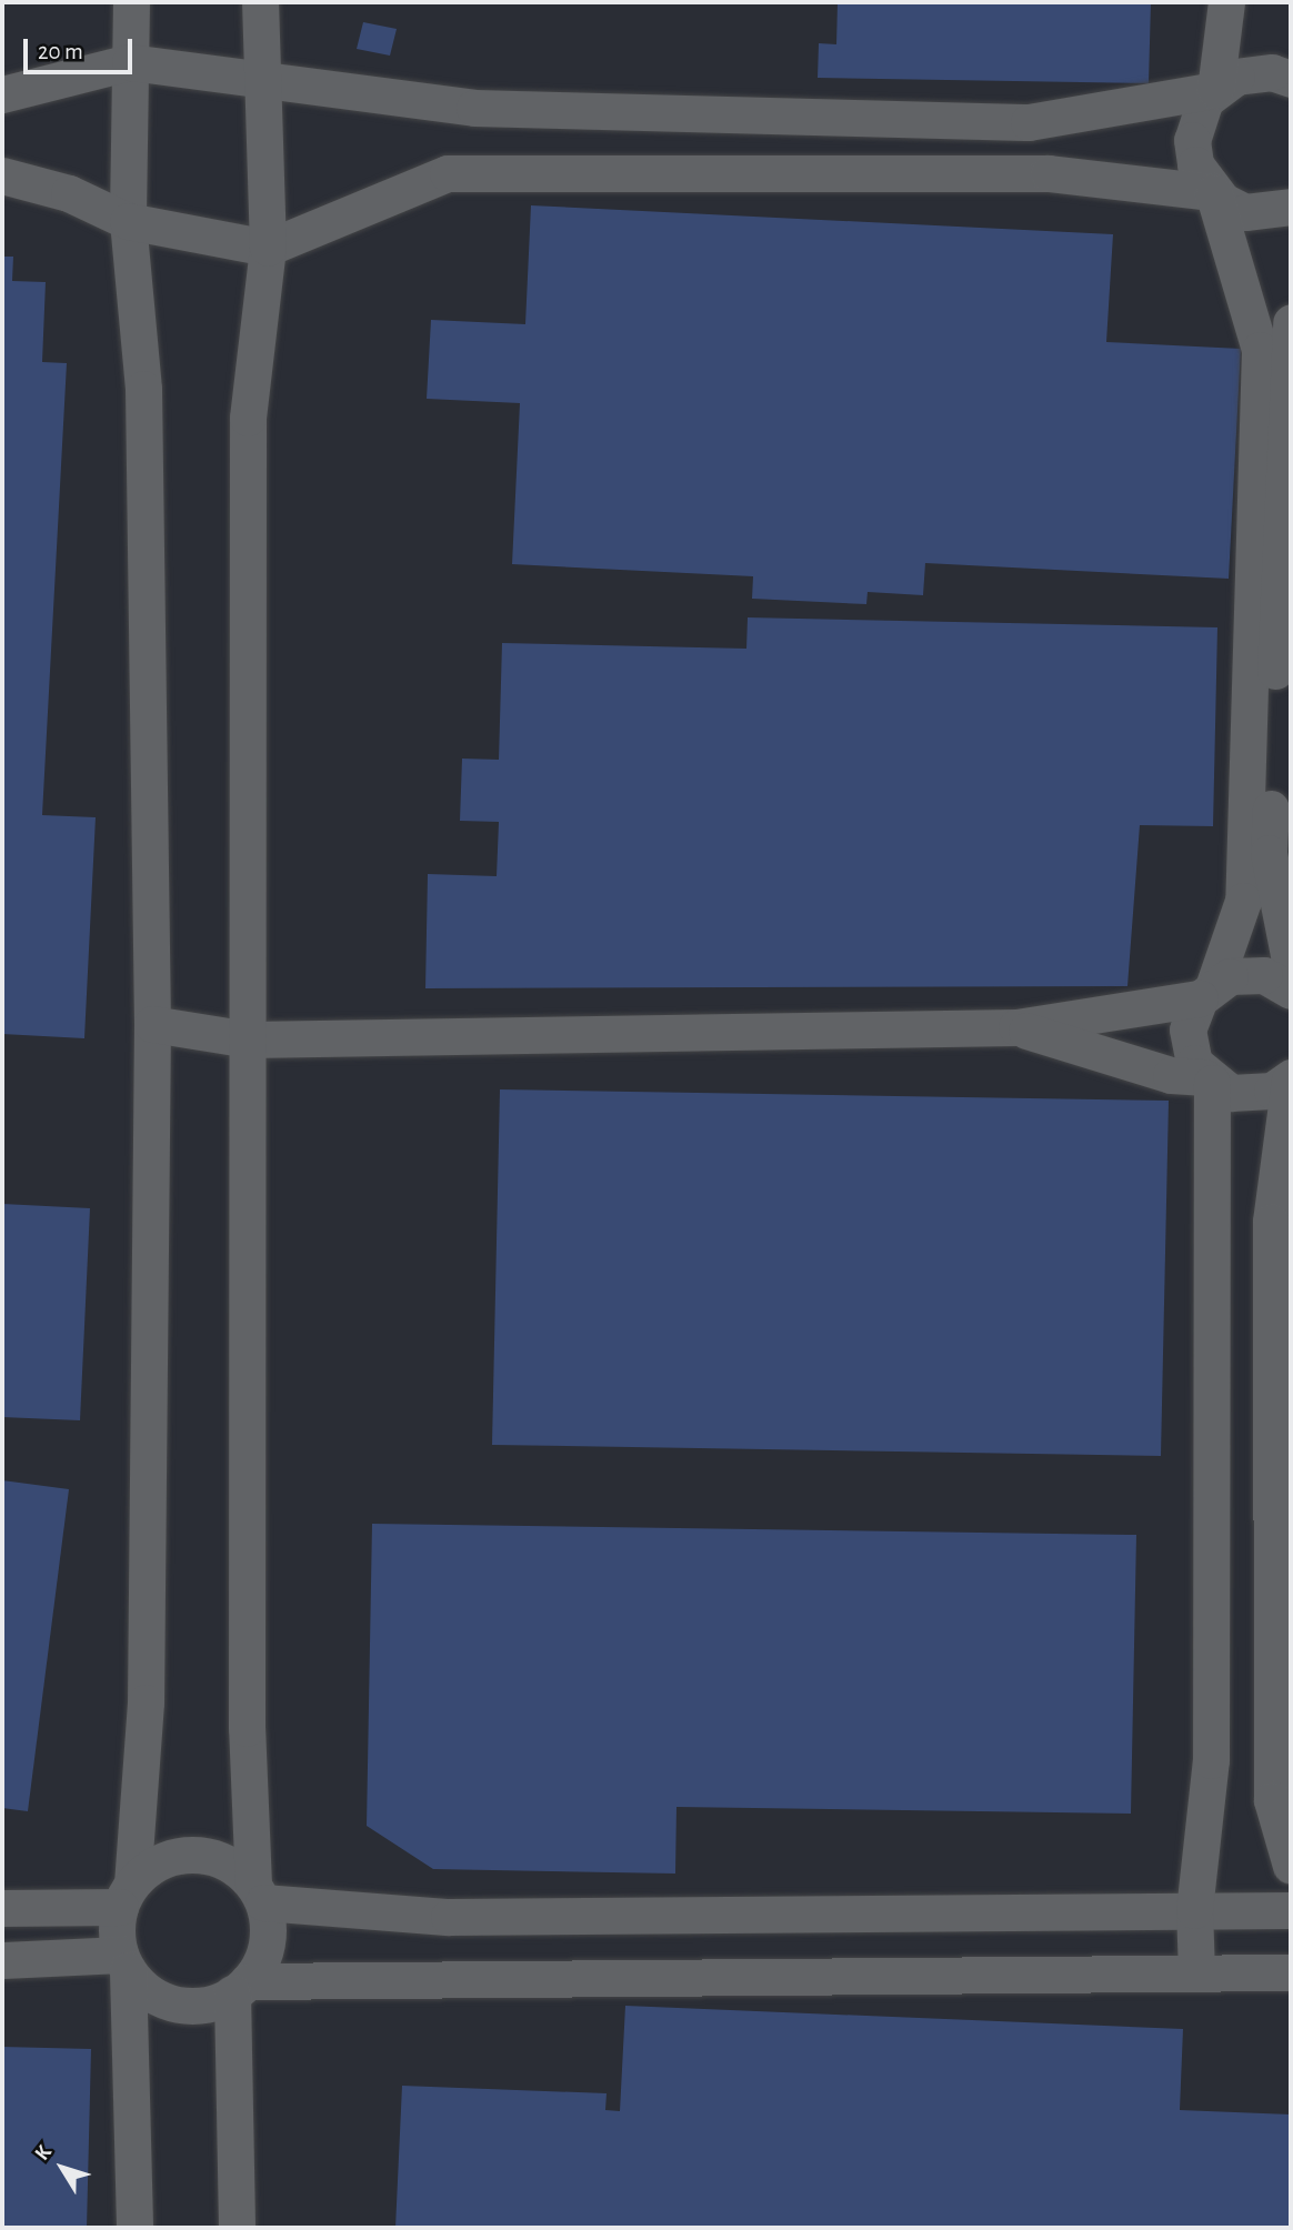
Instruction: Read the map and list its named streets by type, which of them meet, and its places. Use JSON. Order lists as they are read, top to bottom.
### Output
{
  "scale_bar": "20 m",
  "north": "top left"
}
